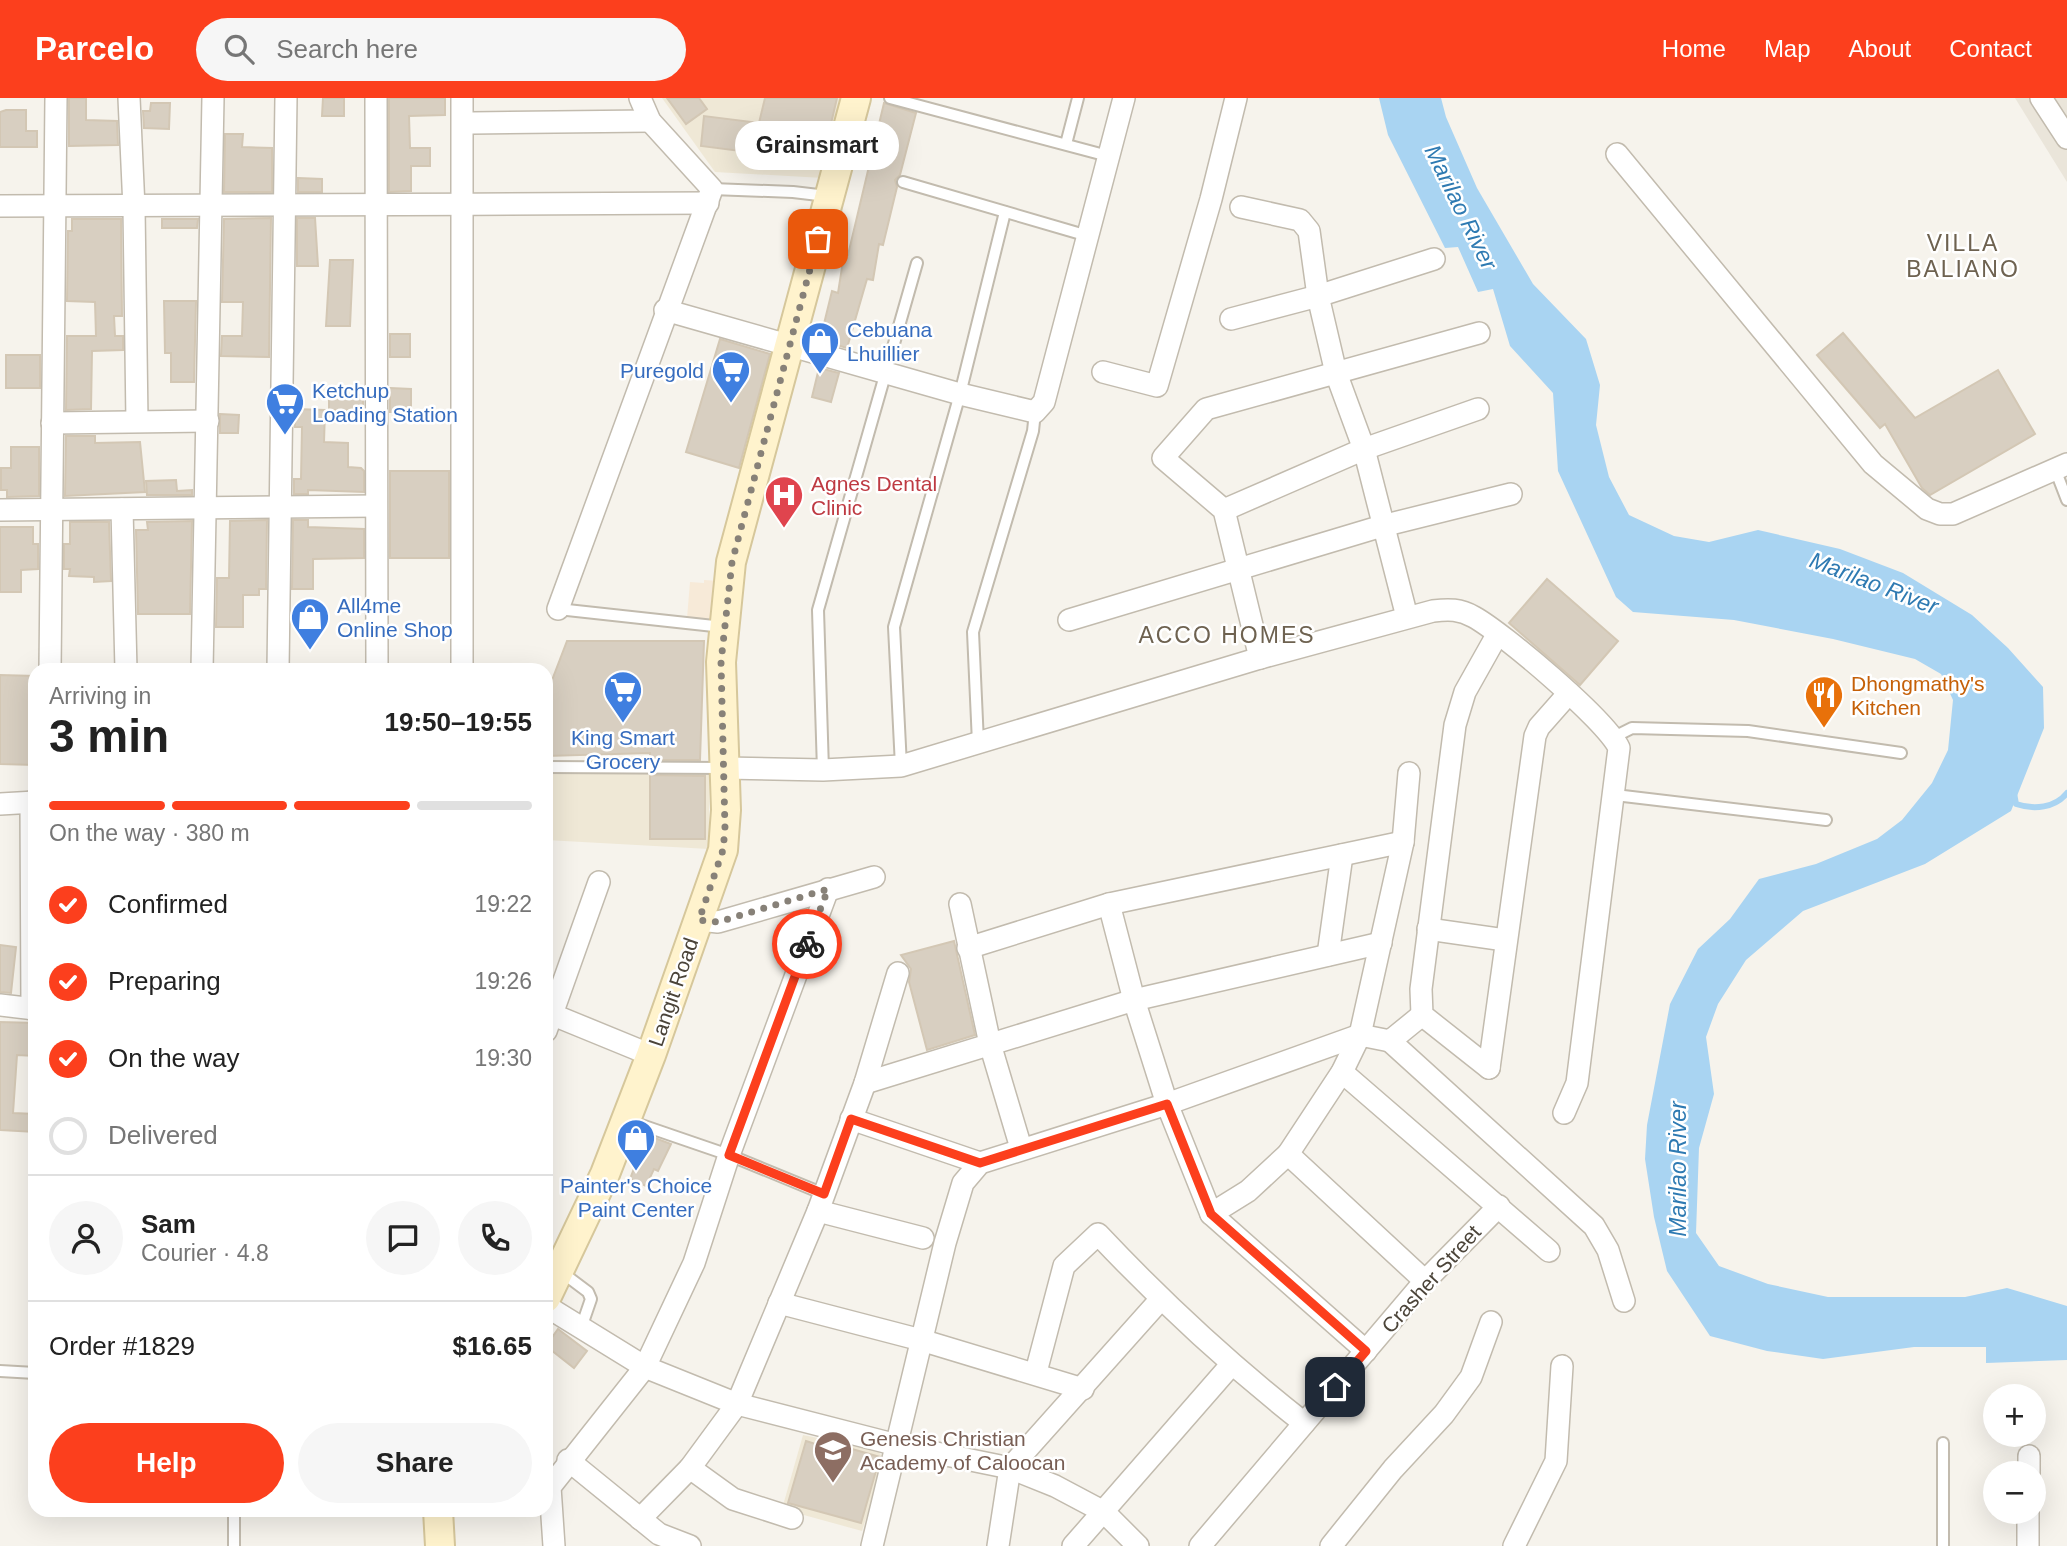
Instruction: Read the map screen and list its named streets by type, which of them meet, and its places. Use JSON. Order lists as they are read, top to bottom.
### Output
{
  "streets": {
    "main road": ["Langit Road"],
    "street": ["Crasher Street"]
  },
  "districts": ["VILLA BALIANO", "ACCO HOMES"],
  "water": ["Marilao River"],
  "places": {
    "other": ["Grainsmart"],
    "shop": ["Cebuana Lhuillier", "All4me Online Shop", "Painter's Choice Paint Center"],
    "supermarket": ["Puregold", "Ketchup Loading Station", "King Smart Grocery"],
    "hospital": ["Agnes Dental Clinic"],
    "restaurant": ["Dhongmathy's Kitchen"],
    "school or university": ["Genesis Christian Academy of Caloocan"]
  },
  "page": {
    "header": "Parcelo",
    "search": "Search here",
    "nav": [
      "Home",
      "Map",
      "About",
      "Contact"
    ],
    "bubble": "Grainsmart",
    "heading": ["3 min", "Arriving in", "19:50–19:55"],
    "panel": [
      "Sam",
      "Courier · 4.8",
      "Order #1829",
      "$16.65"
    ],
    "bar": "On the way · 380 m",
    "list": [
      ["Confirmed", "19:22"],
      ["Preparing", "19:26"],
      ["On the way", "19:30"],
      "Delivered"
    ],
    "map_buttons": ["+", "−"],
    "buttons": ["Help", "Share"]
  }
}
